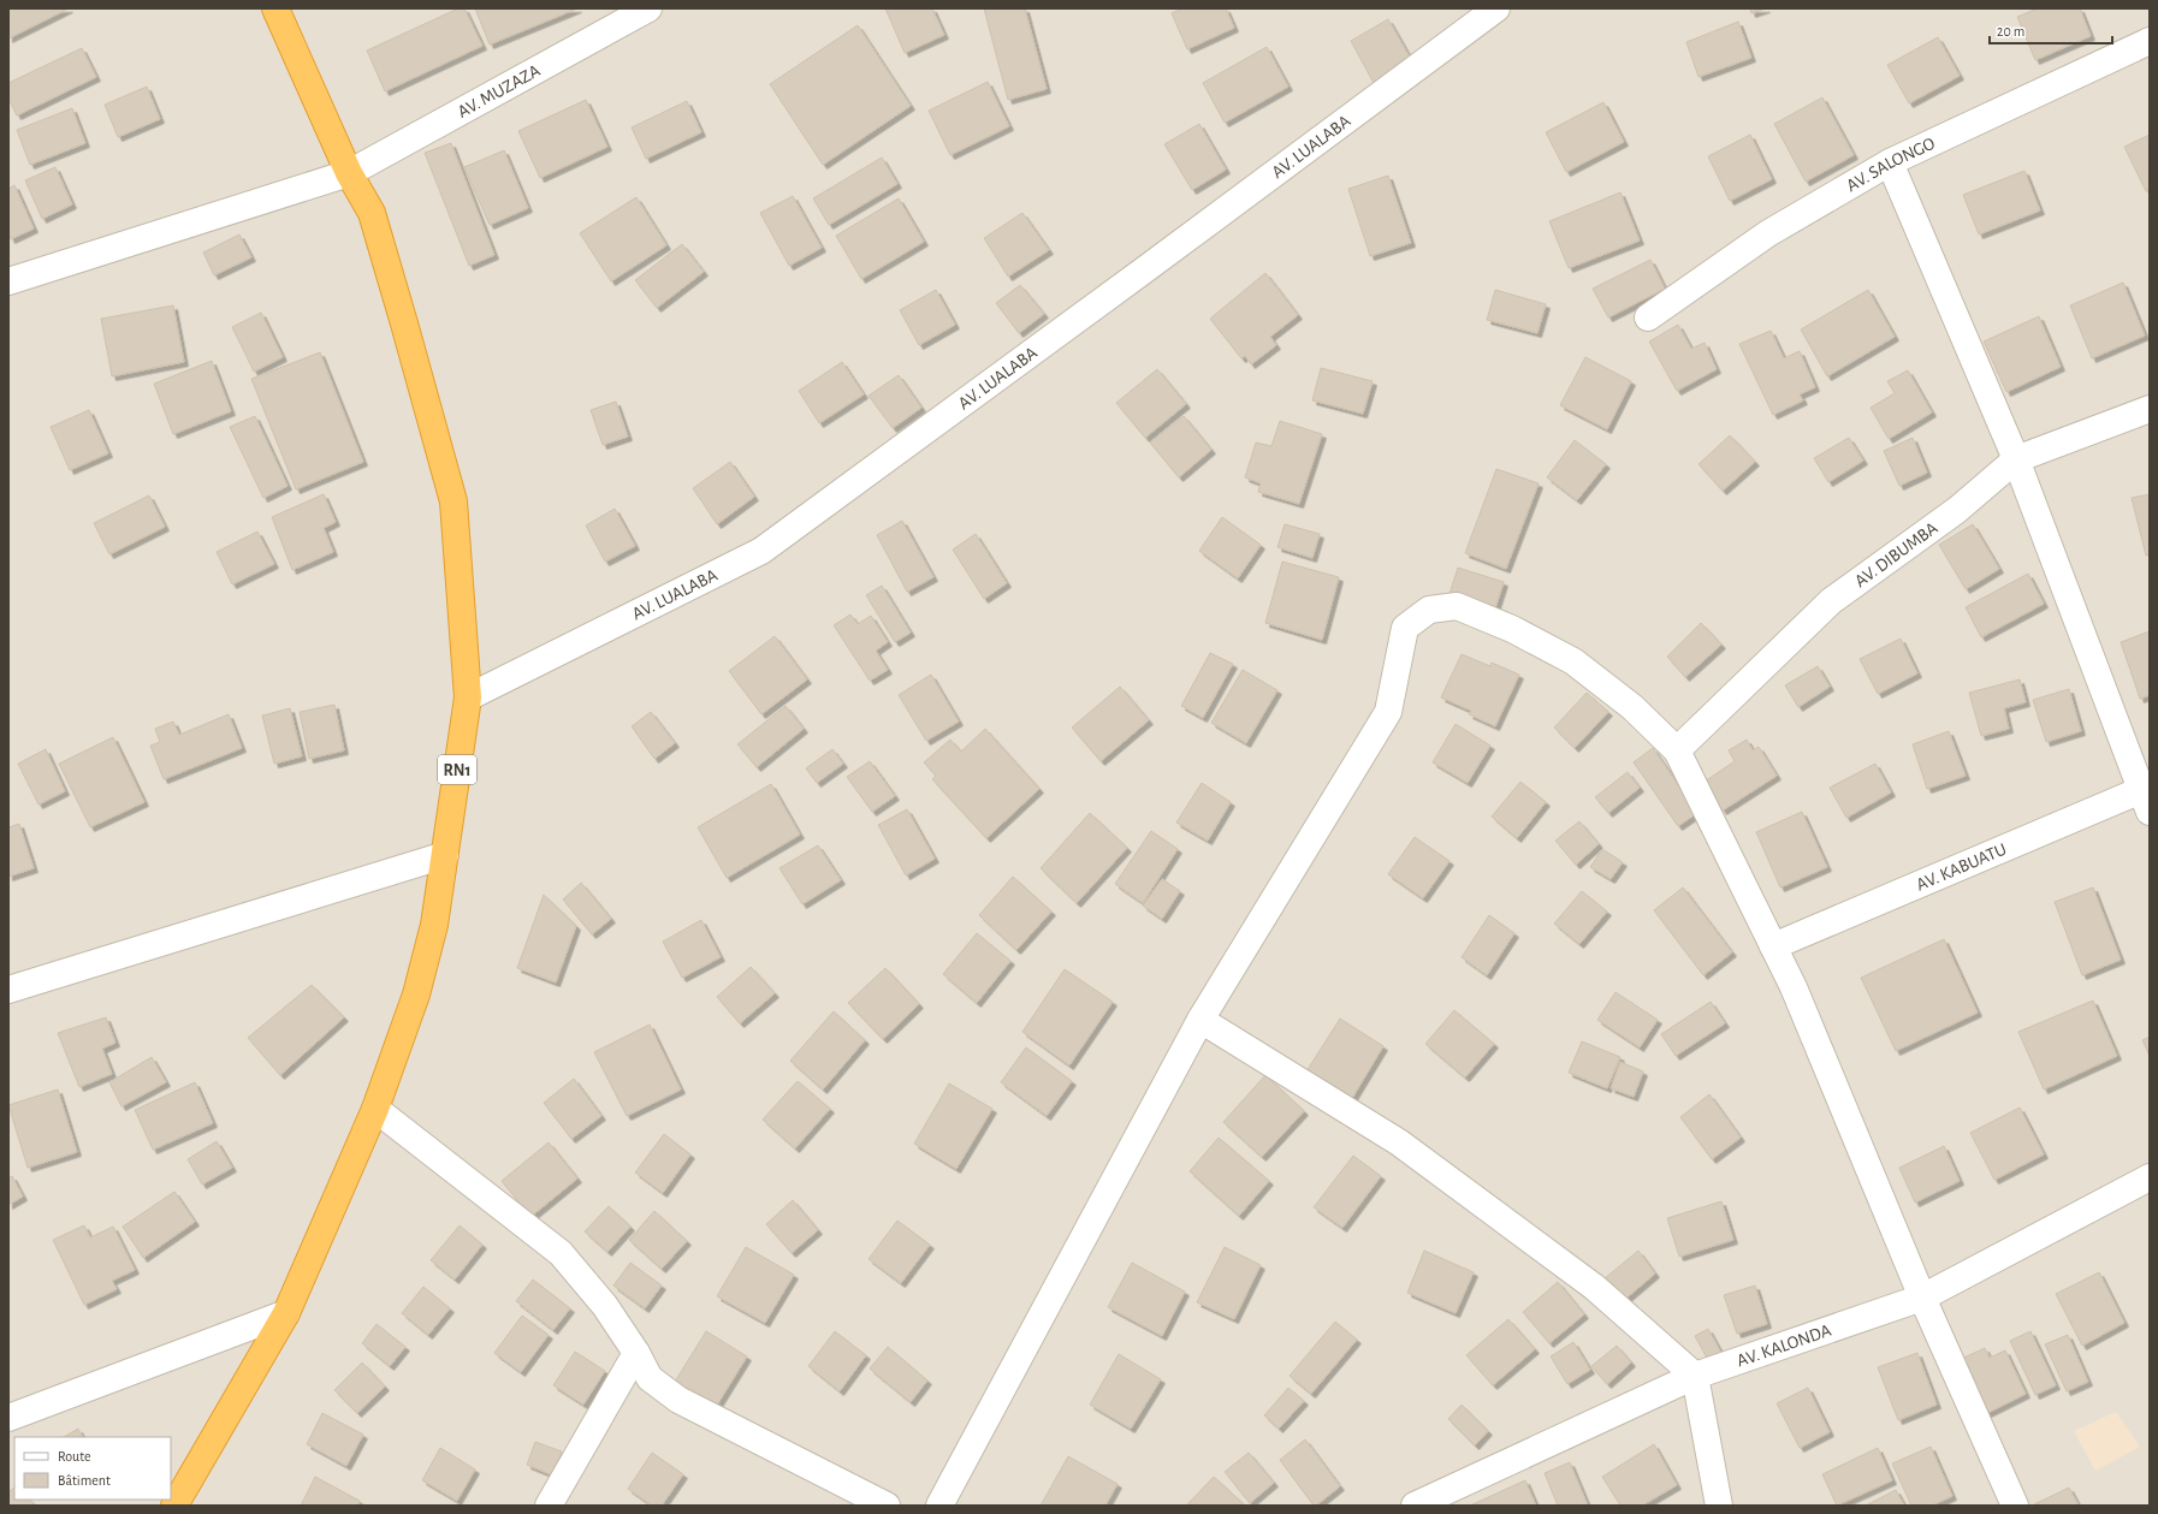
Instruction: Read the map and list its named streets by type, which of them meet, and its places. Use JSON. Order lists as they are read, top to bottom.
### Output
{
  "streets": {
    "highway": ["RN1"],
    "street": [
      "AV. MUZAZA",
      "AV. LUALABA",
      "AV. SALONGO",
      "AV. DIBUMBA",
      "AV. KABUATU",
      "AV. KALONDA"
    ]
  },
  "crossings": [
    ["AV. MUZAZA", "RN1"],
    ["AV. LUALABA", "RN1"]
  ],
  "legend": ["Route", "Bâtiment"],
  "scale_bar": "20 m"
}
